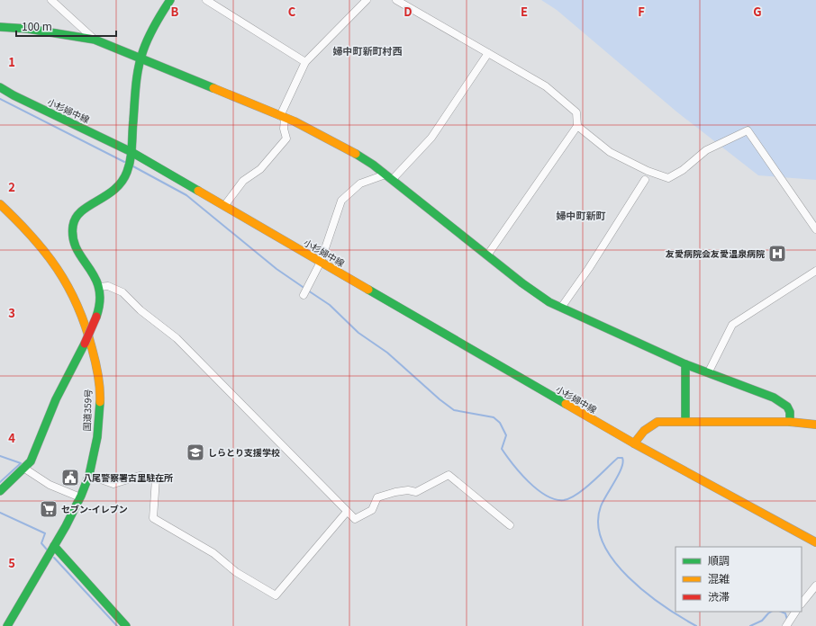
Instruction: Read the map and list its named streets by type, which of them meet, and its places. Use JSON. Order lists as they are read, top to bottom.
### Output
{
  "streets": {
    "main road": ["小杉婦中線", "国道359号"]
  },
  "districts": ["婦中町新町村西", "婦中町新町"],
  "places": {
    "hospital": ["友愛病院会友愛温泉病院"],
    "school or university": ["しらとり支援学校"],
    "public building": ["八尾警察署古里駐在所"],
    "supermarket": ["セブン-イレブン"]
  },
  "legend": ["順調", "混雑", "渋滞"],
  "scale_bar": "100 m",
  "grid": {
    "columns": [
      "B",
      "C",
      "D",
      "E",
      "F",
      "G"
    ],
    "rows": [
      "1",
      "2",
      "3",
      "4",
      "5"
    ]
  }
}
